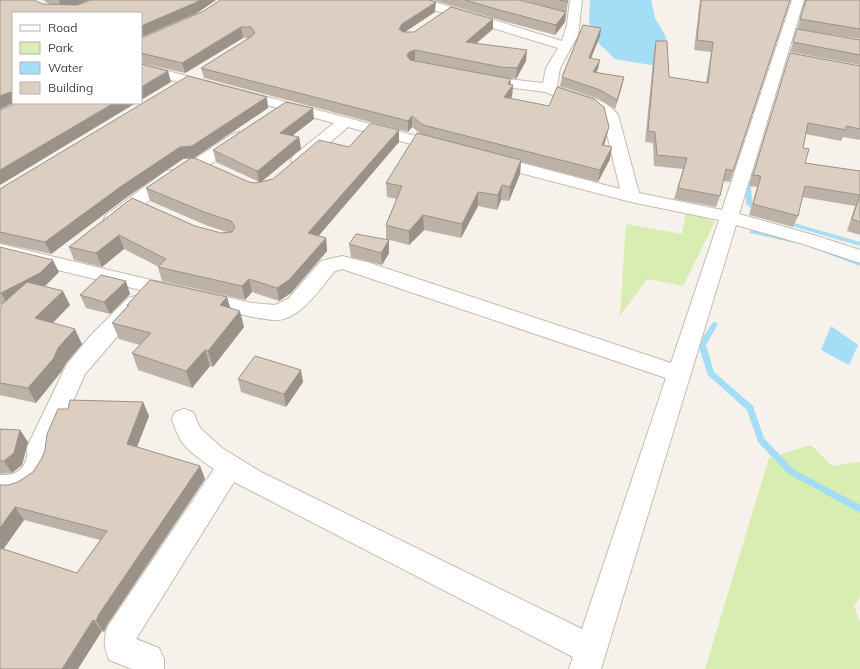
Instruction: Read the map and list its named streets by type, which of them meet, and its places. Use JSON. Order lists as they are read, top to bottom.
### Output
{
  "legend": [
    "Road",
    "Park",
    "Water",
    "Building"
  ]
}
